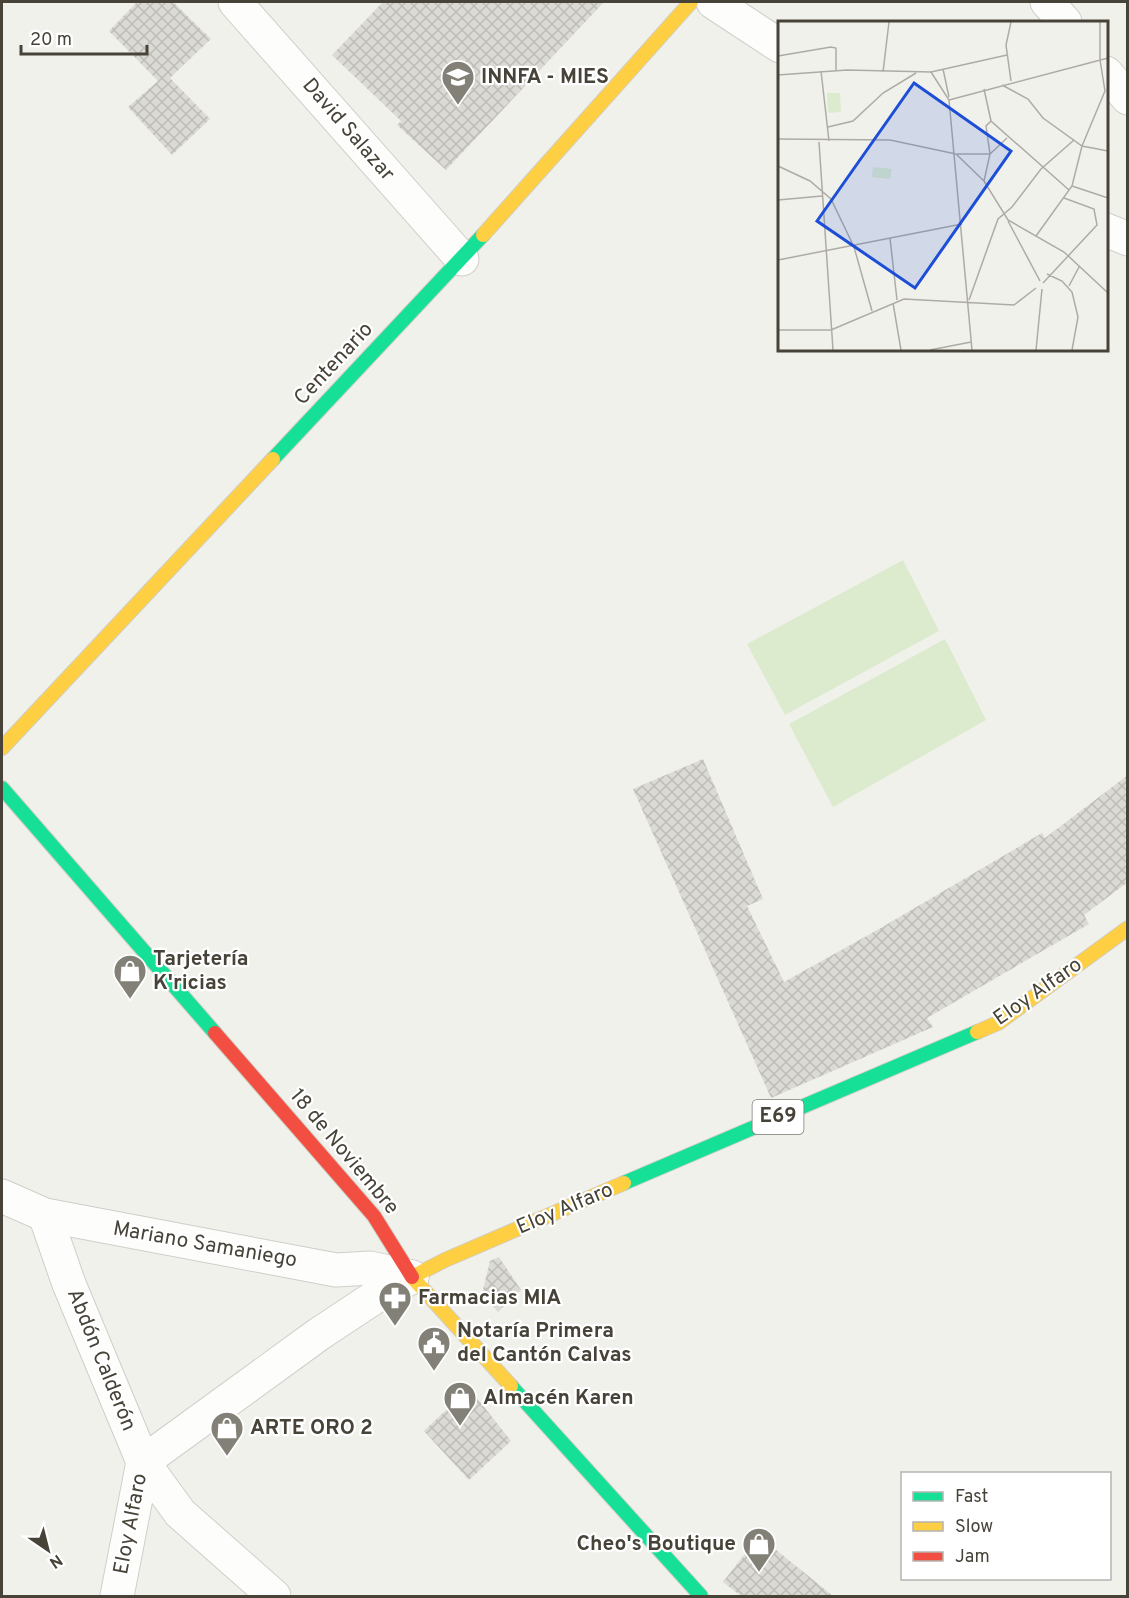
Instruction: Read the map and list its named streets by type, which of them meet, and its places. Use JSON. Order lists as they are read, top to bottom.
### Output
{
  "streets": {
    "main road": [
      "Centenario",
      "Eloy Alfaro",
      "E69",
      "18 de Noviembre"
    ],
    "street": ["David Salazar", "Mariano Samaniego", "Abdón Calderón"]
  },
  "crossings": [
    ["David Salazar", "Centenario"],
    ["Eloy Alfaro", "18 de Noviembre"],
    ["Eloy Alfaro", "Mariano Samaniego"],
    ["Eloy Alfaro", "Abdón Calderón"],
    ["18 de Noviembre", "Mariano Samaniego"],
    ["Mariano Samaniego", "Abdón Calderón"]
  ],
  "places": {
    "school or university": ["INNFA - MIES"],
    "shop": [
      "Tarjetería K'ricias",
      "Almacén Karen",
      "ARTE ORO 2",
      "Cheo's Boutique"
    ],
    "pharmacy": ["Farmacias MIA"],
    "public building": ["Notaría Primera del Cantón Calvas"]
  },
  "legend": ["Fast", "Slow", "Jam"],
  "scale_bar": "20 m",
  "north": "bottom right"
}
